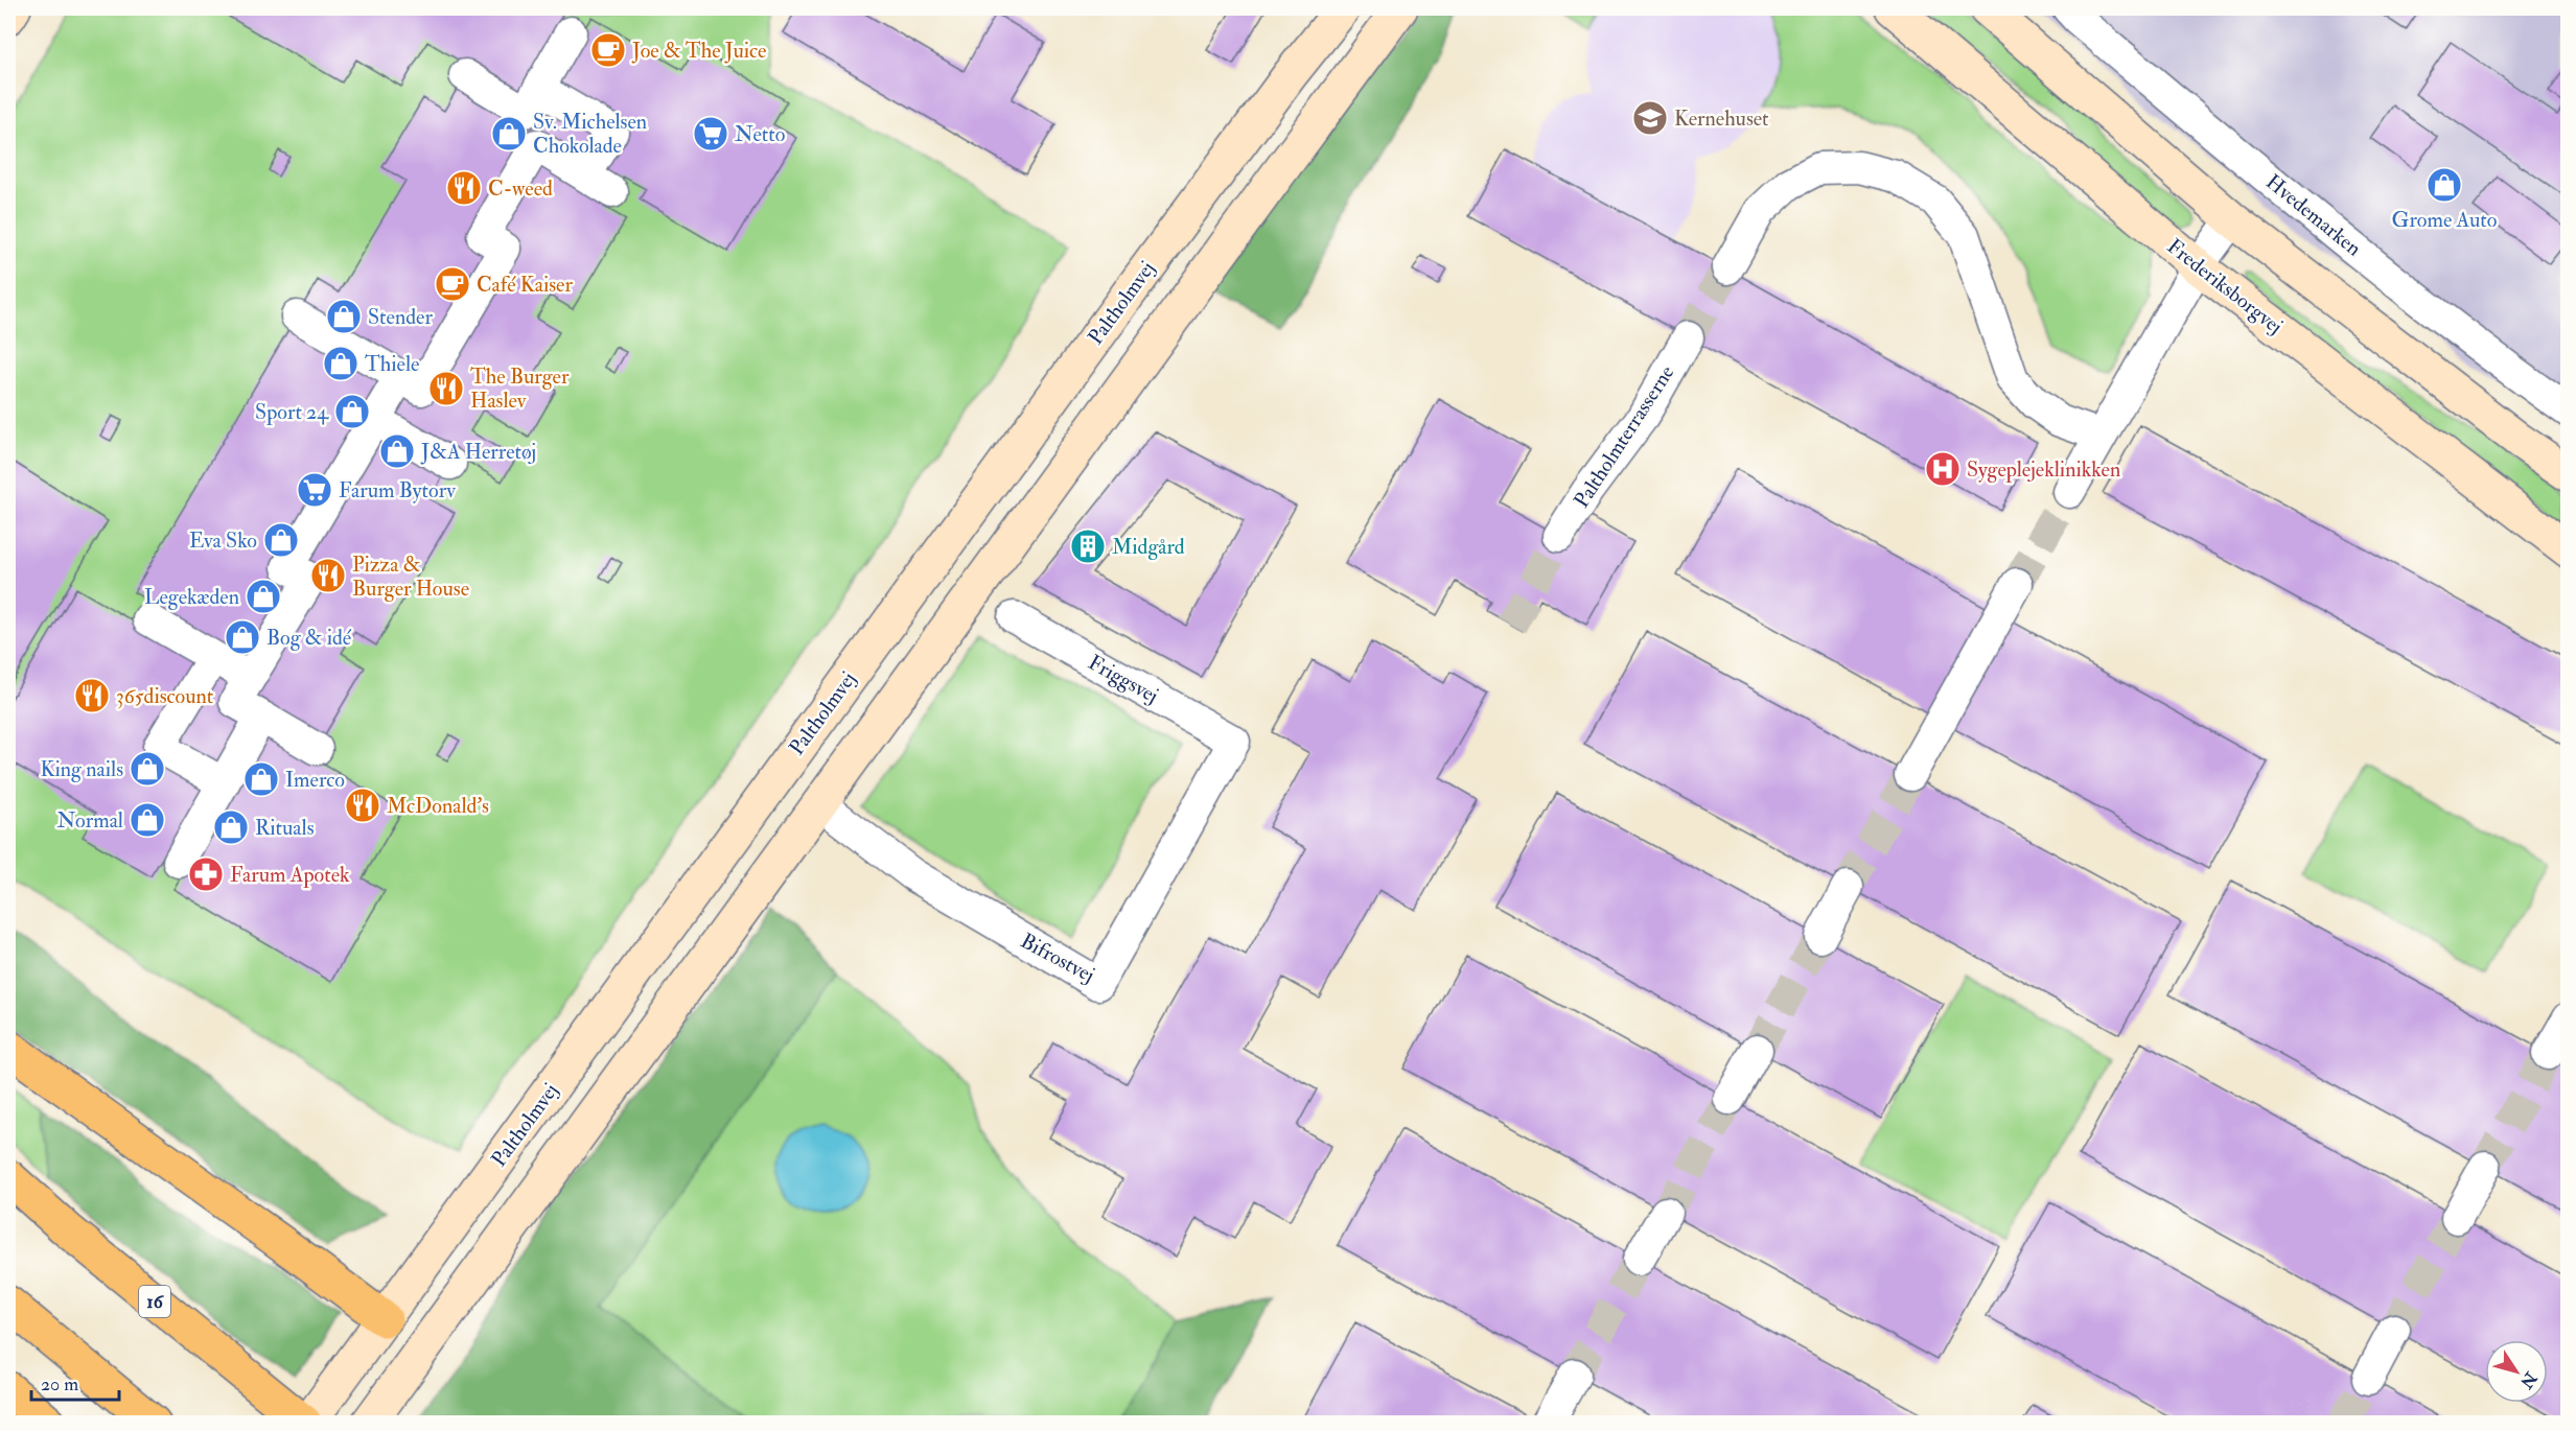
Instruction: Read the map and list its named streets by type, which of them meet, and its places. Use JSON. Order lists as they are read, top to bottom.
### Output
{
  "streets": {
    "highway": ["16"],
    "street": [
      "Hvedemarken",
      "Frederiksborgvej",
      "Paltholmvej",
      "Paltholmterrasserne",
      "Friggsvej",
      "Bifrostvej"
    ]
  },
  "crossings": [
    ["Paltholmvej", "16"],
    ["Friggsvej", "Bifrostvej"]
  ],
  "places": {
    "cafe": ["Joe & The Juice", "Café Kaiser"],
    "school or university": ["Kernehuset"],
    "shop": [
      "Sv. Michelsen Chokolade",
      "Grome Auto",
      "Stender",
      "Thiele",
      "Sport 24",
      "J&A Herretøj",
      "Eva Sko",
      "Legekæden",
      "Bog & idé",
      "King nails",
      "Imerco",
      "Normal",
      "Rituals"
    ],
    "supermarket": ["Netto", "Farum Bytorv"],
    "restaurant": [
      "C-weed",
      "The Burger Haslev",
      "Pizza & Burger House",
      "365discount",
      "McDonald's"
    ],
    "hospital": ["Sygeplejeklinikken"],
    "building": ["Midgård"],
    "pharmacy": ["Farum Apotek"]
  },
  "scale_bar": "20 m",
  "north": "bottom right"
}
